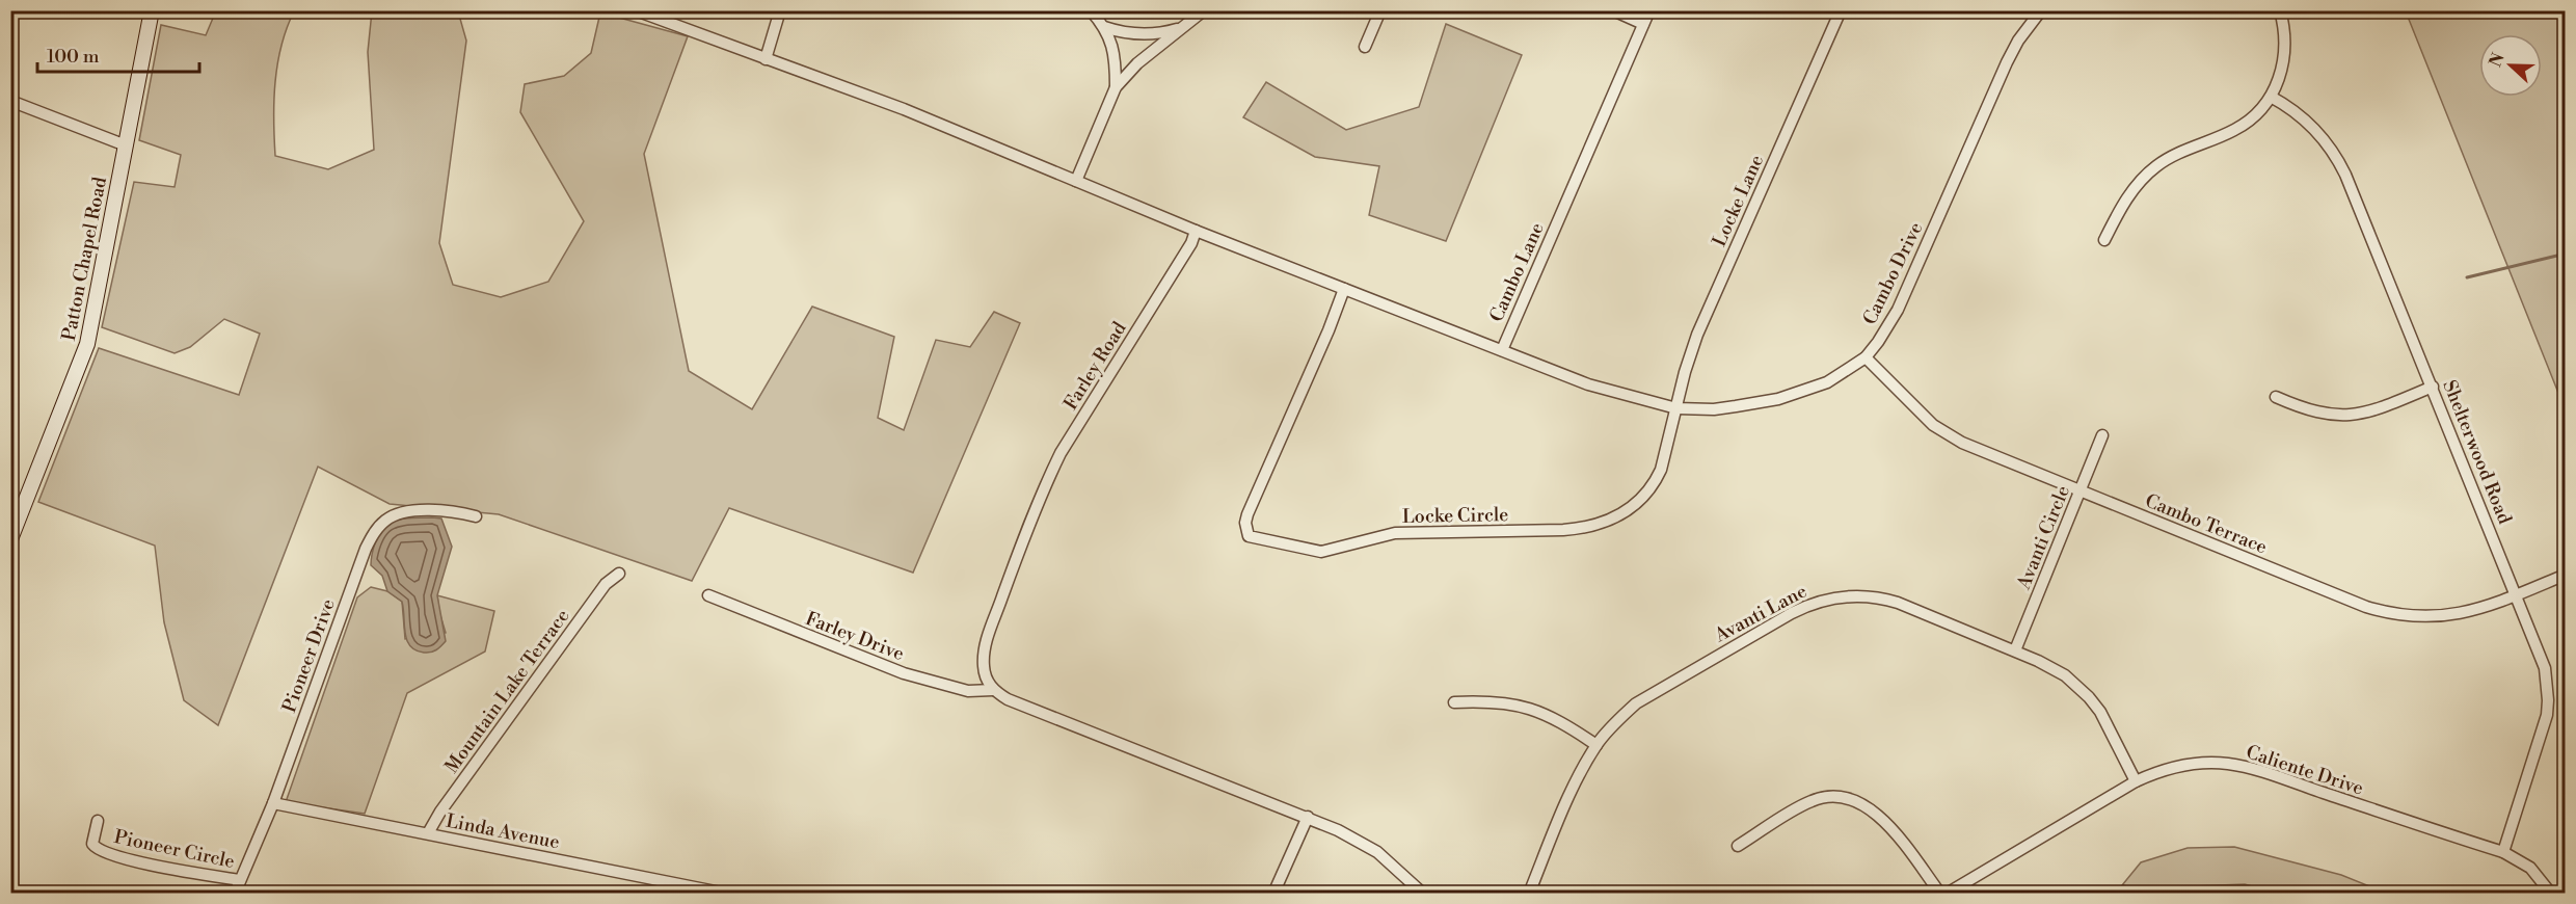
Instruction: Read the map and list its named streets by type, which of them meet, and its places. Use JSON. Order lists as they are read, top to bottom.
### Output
{
  "streets": {
    "street": [
      "Locke Lane",
      "Patton Chapel Road",
      "Cambo Lane",
      "Cambo Drive",
      "Farley Road",
      "Shelterwood Road",
      "Locke Circle",
      "Cambo Terrace",
      "Avanti Circle",
      "Avanti Lane",
      "Farley Drive",
      "Pioneer Drive",
      "Mountain Lake Terrace",
      "Caliente Drive",
      "Linda Avenue",
      "Pioneer Circle"
    ]
  },
  "crossings": [
    ["Locke Lane", "Cambo Drive"],
    ["Locke Lane", "Locke Circle"],
    ["Cambo Lane", "Cambo Drive"],
    ["Cambo Lane", "Farley Road"],
    ["Cambo Lane", "Locke Circle"],
    ["Cambo Drive", "Locke Circle"],
    ["Cambo Drive", "Cambo Terrace"],
    ["Farley Road", "Farley Drive"],
    ["Shelterwood Road", "Cambo Terrace"],
    ["Shelterwood Road", "Caliente Drive"],
    ["Cambo Terrace", "Avanti Circle"],
    ["Avanti Circle", "Avanti Lane"],
    ["Avanti Lane", "Caliente Drive"],
    ["Pioneer Drive", "Linda Avenue"],
    ["Pioneer Drive", "Pioneer Circle"],
    ["Mountain Lake Terrace", "Linda Avenue"]
  ],
  "scale_bar": "100 m",
  "north": "left"
}
